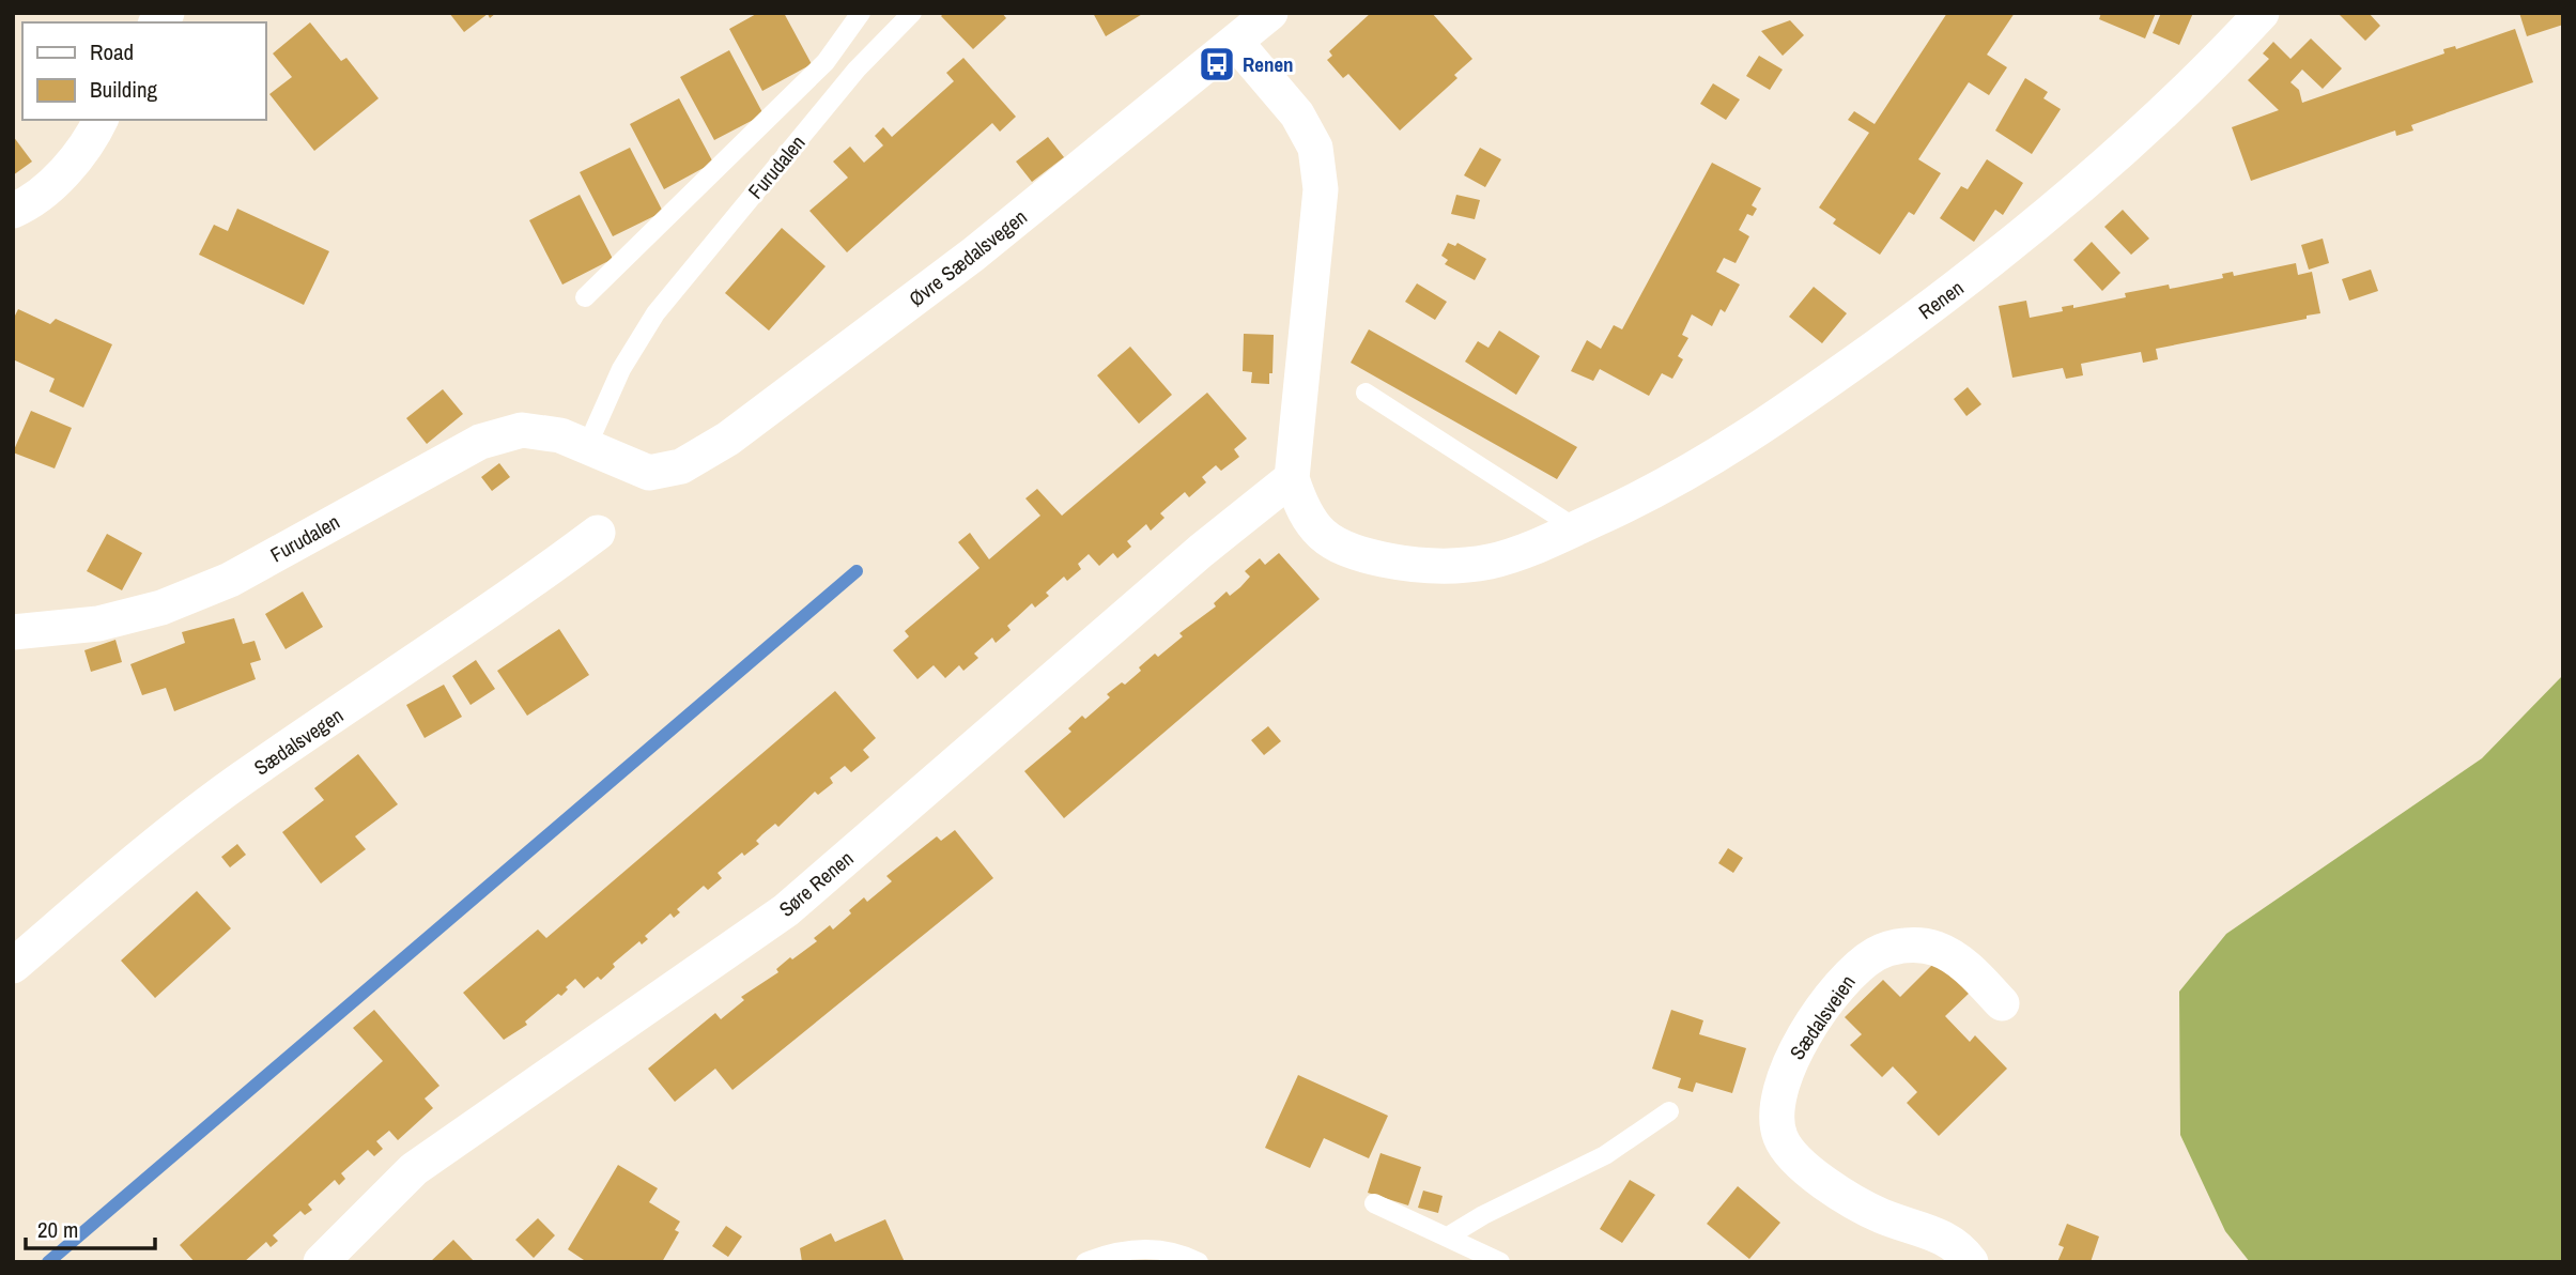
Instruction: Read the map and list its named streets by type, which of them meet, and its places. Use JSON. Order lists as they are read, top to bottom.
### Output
{
  "streets": {
    "street": [
      "Furudalen",
      "Øvre Sædalsvegen",
      "Renen",
      "Sædalsvegen",
      "Søre Renen",
      "Sædalsveien"
    ]
  },
  "crossings": [
    ["Furudalen", "Øvre Sædalsvegen"],
    ["Øvre Sædalsvegen", "Renen"],
    ["Renen", "Søre Renen"]
  ],
  "places": {
    "bus stop": ["Renen"]
  },
  "legend": ["Road", "Building"],
  "scale_bar": "20 m"
}
